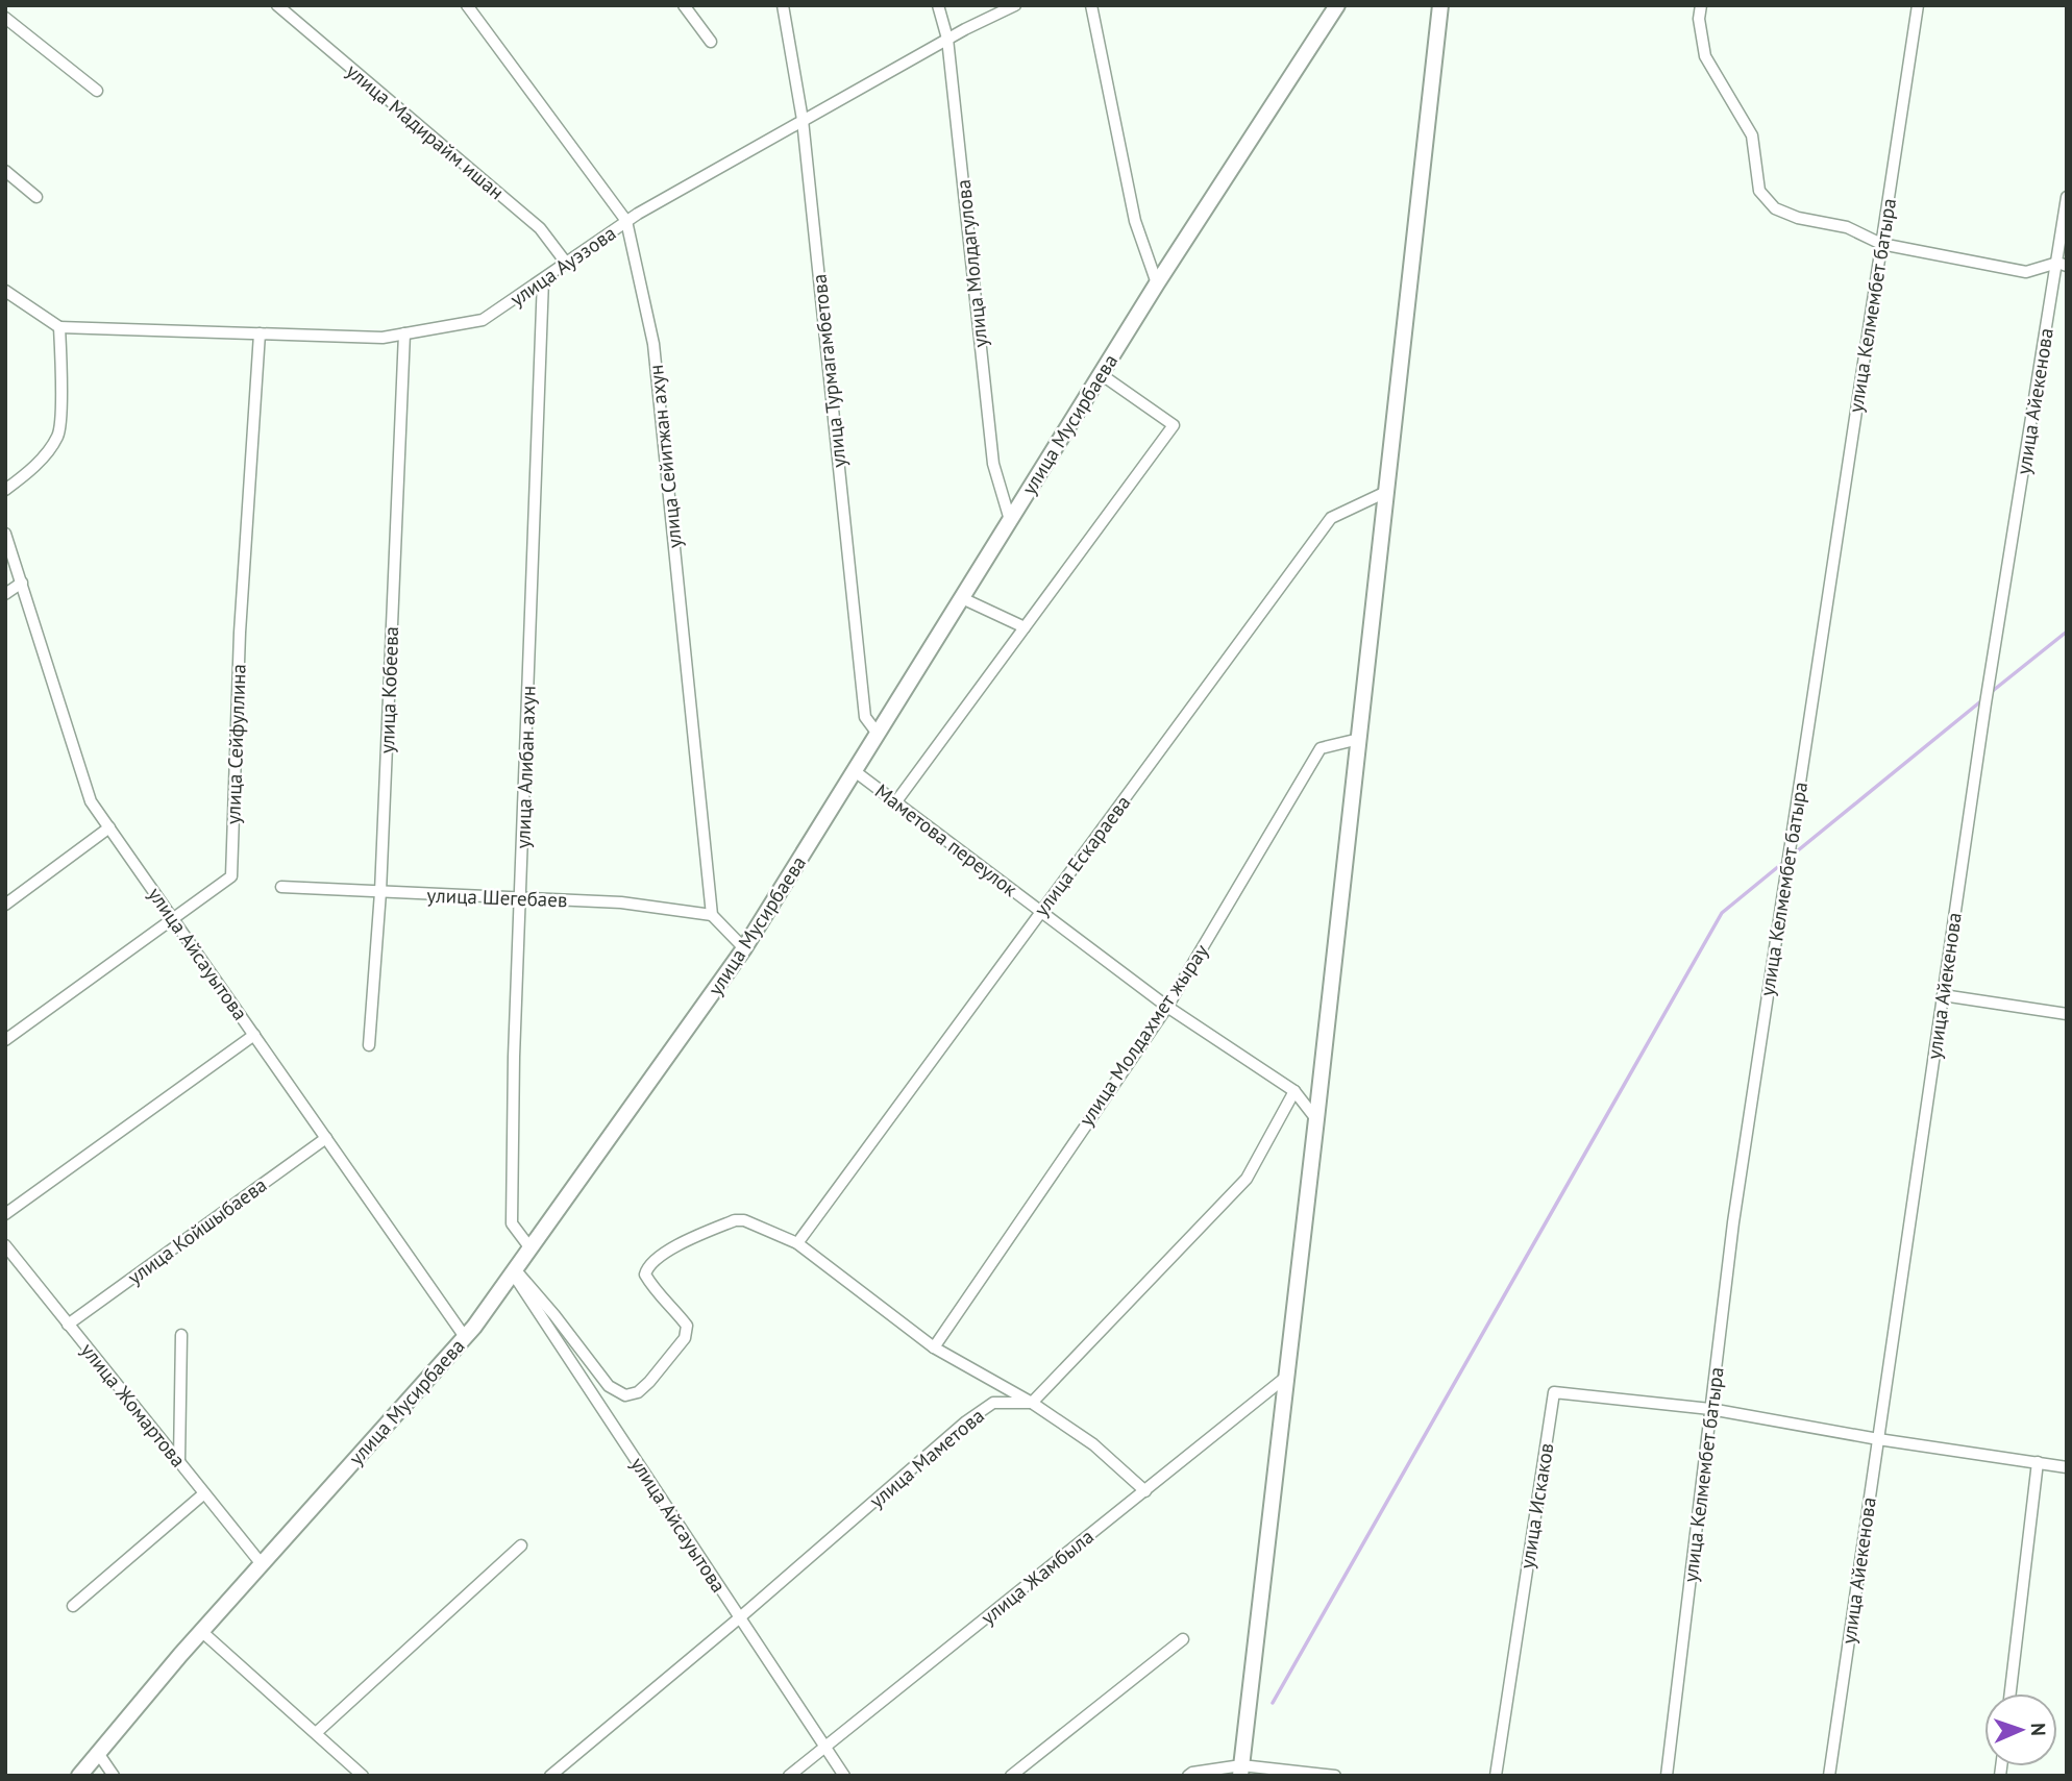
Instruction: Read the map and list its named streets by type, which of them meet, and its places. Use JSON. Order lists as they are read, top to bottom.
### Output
{
  "streets": {
    "street": [
      "улица Мадирайм ишан",
      "улица Молдагулова",
      "улица Ауэзова",
      "улица Келмембет батыра",
      "улица Турмагамбетова",
      "улица Айекенова",
      "улица Мусирбаева",
      "улица Сейитжан ахун",
      "улица Кобеева",
      "улица Сейфуллина",
      "улица Алибан ахун",
      "Маметова переулок",
      "улица Ескараева",
      "улица Шегебаев",
      "улица Айсауытова",
      "улица Молдахмет жырау",
      "улица Койшыбаева",
      "улица Жомартова",
      "улица Маметова",
      "улица Искаков",
      "улица Жамбыла"
    ]
  },
  "crossings": [
    ["улица Мадирайм ишан", "улица Ауэзова"],
    ["улица Молдагулова", "улица Ауэзова"],
    ["улица Молдагулова", "улица Мусирбаева"],
    ["улица Ауэзова", "улица Турмагамбетова"],
    ["улица Ауэзова", "улица Сейитжан ахун"],
    ["улица Ауэзова", "улица Кобеева"],
    ["улица Ауэзова", "улица Сейфуллина"],
    ["улица Ауэзова", "улица Алибан ахун"],
    ["улица Келмембет батыра", "улица Искаков"],
    ["улица Турмагамбетова", "улица Мусирбаева"],
    ["улица Мусирбаева", "улица Алибан ахун"],
    ["улица Мусирбаева", "Маметова переулок"],
    ["улица Мусирбаева", "улица Айсауытова"],
    ["улица Мусирбаева", "улица Жомартова"],
    ["улица Сейитжан ахун", "улица Шегебаев"],
    ["улица Кобеева", "улица Шегебаев"],
    ["улица Сейфуллина", "улица Айсауытова"],
    ["улица Алибан ахун", "улица Шегебаев"],
    ["Маметова переулок", "улица Ескараева"],
    ["Маметова переулок", "улица Молдахмет жырау"],
    ["улица Айсауытова", "улица Койшыбаева"],
    ["улица Айсауытова", "улица Маметова"],
    ["улица Айсауытова", "улица Жамбыла"],
    ["улица Койшыбаева", "улица Жомартова"]
  ],
  "north": "right"
}
